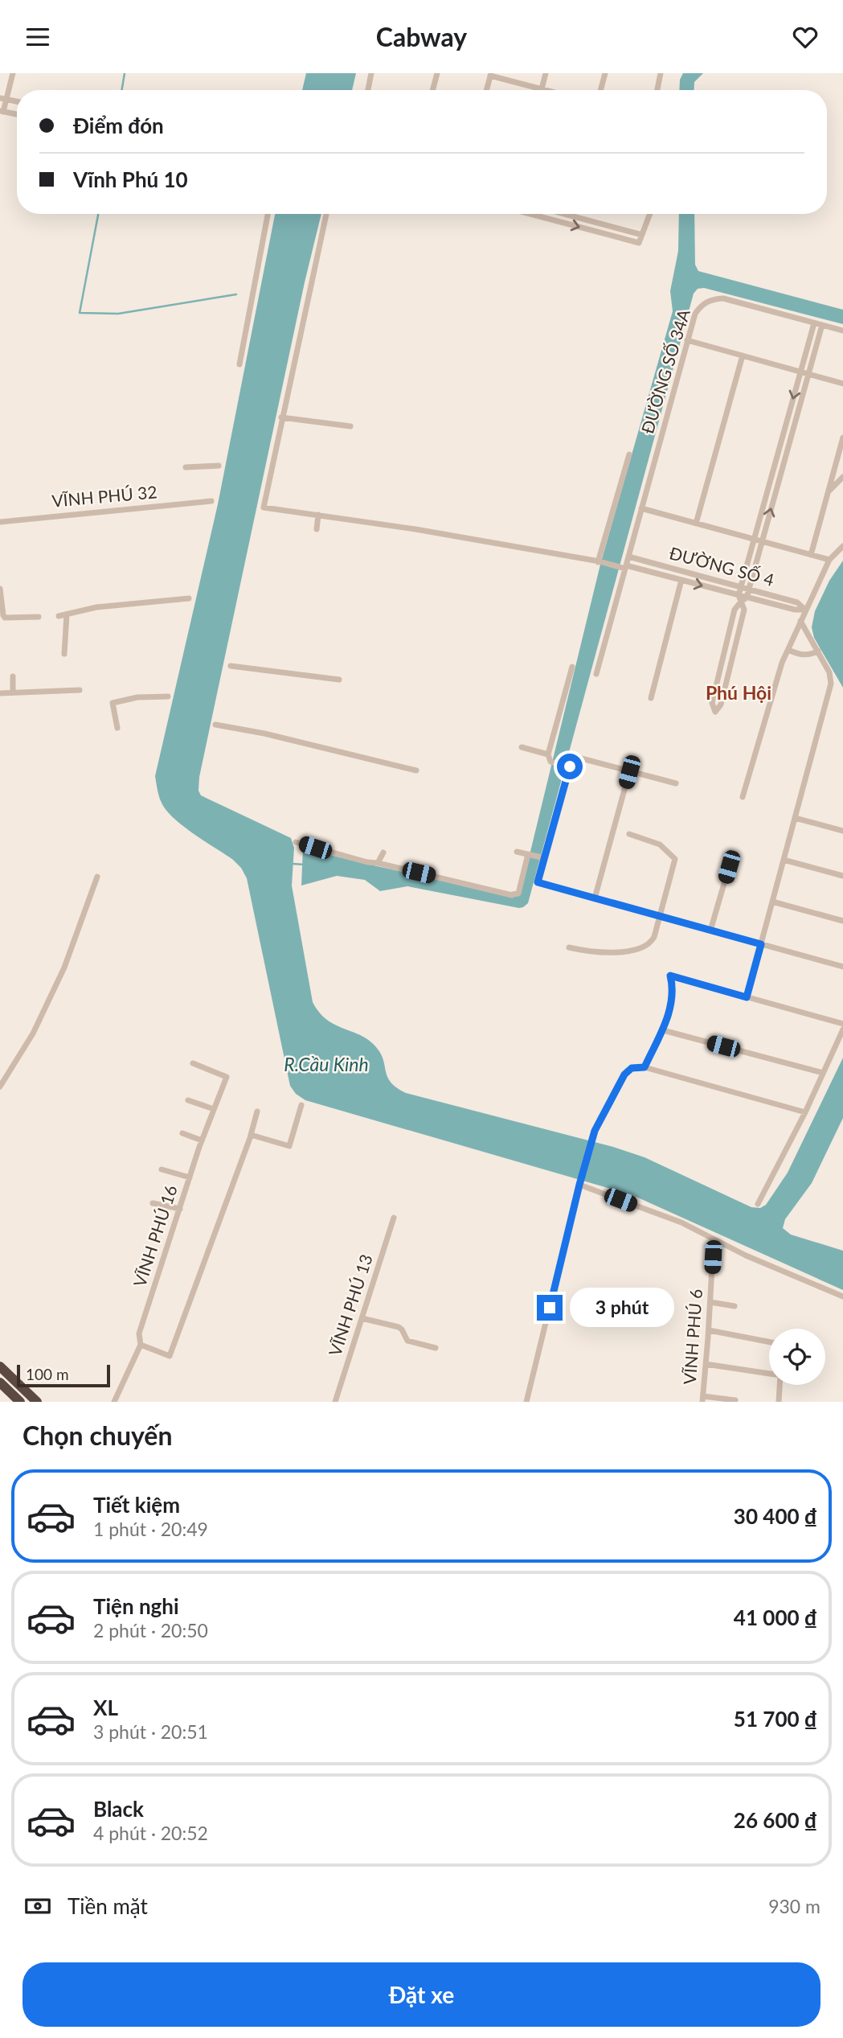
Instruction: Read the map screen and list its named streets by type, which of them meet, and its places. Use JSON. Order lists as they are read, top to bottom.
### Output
{
  "streets": {
    "street": [
      "ĐƯỜNG SỐ 34A",
      "VĨNH PHÚ 32",
      "ĐƯỜNG SỐ 4",
      "VĨNH PHÚ 16",
      "VĨNH PHÚ 13",
      "VĨNH PHÚ 6"
    ]
  },
  "crossings": [
    ["ĐƯỜNG SỐ 34A", "ĐƯỜNG SỐ 4"]
  ],
  "districts": ["Phú Hội"],
  "water": ["R.Cầu Kinh"],
  "scale_bar": "100 m",
  "page": {
    "header": "Cabway",
    "banner": ["Điểm đón", "Vĩnh Phú 10"],
    "bubble": "3 phút",
    "scale": "100 m",
    "heading": "Chọn chuyến",
    "list": [
      {
        "name": "Tiết kiệm",
        "note": "1 phút · 20:49",
        "value": "30 400 ₫"
      },
      {
        "name": "Tiện nghi",
        "note": "2 phút · 20:50",
        "value": "41 000 ₫"
      },
      {
        "name": "XL",
        "note": "3 phút · 20:51",
        "value": "51 700 ₫"
      },
      {
        "name": "Black",
        "note": "4 phút · 20:52",
        "value": "26 600 ₫"
      }
    ],
    "pay": ["Tiền mặt", "930 m"],
    "buttons": "Đặt xe"
  }
}
